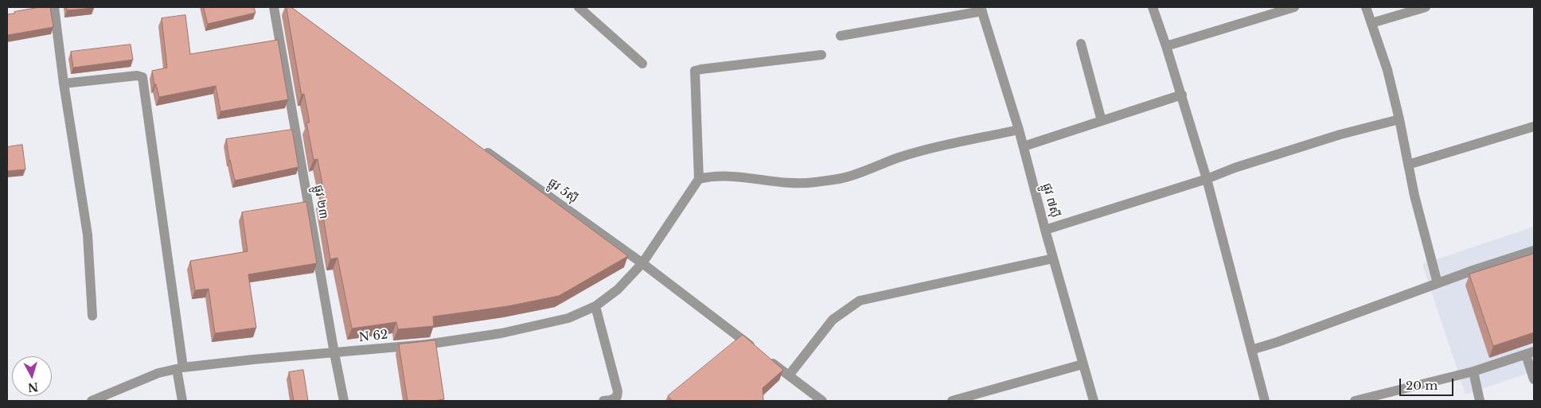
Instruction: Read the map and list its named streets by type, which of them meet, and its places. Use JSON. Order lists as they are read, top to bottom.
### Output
{
  "streets": {
    "street": [
      "ផ្លូវ 5ស៊ី",
      "ផ្លូវ ៧ស៊ី",
      "ផ្លូវ ២៣",
      "N 62"
    ]
  },
  "crossings": [
    ["ផ្លូវ 5ស៊ី", "N 62"],
    ["ផ្លូវ ២៣", "N 62"]
  ],
  "scale_bar": "20 m",
  "north": "bottom"
}
